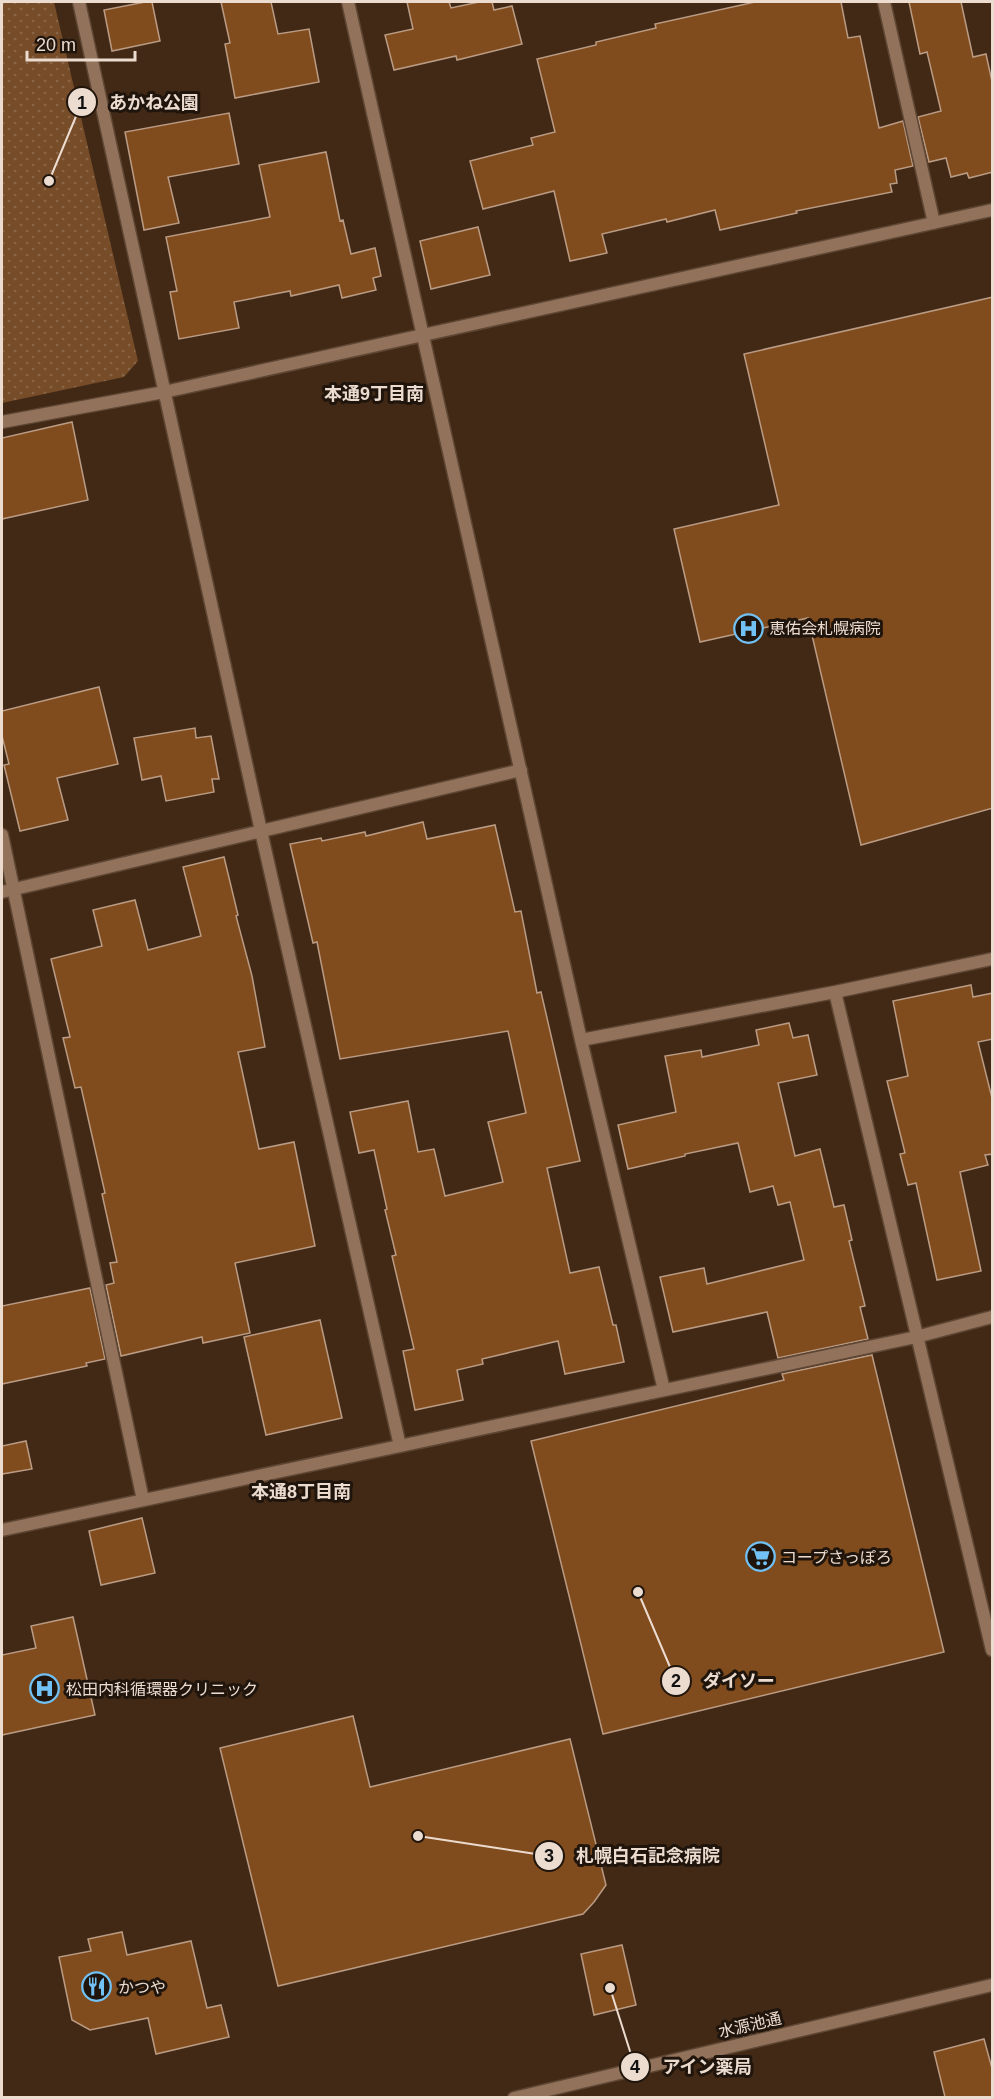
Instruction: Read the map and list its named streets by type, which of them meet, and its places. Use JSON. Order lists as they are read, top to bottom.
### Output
{
  "streets": {
    "street": ["水源池通"]
  },
  "districts": ["本通9丁目南", "本通8丁目南"],
  "places": {
    "other": [
      "あかね公園",
      "ダイソー",
      "札幌白石記念病院",
      "アイン薬局"
    ],
    "hospital": ["恵佑会札幌病院", "松田内科循環器クリニック"],
    "supermarket": ["コープさっぽろ"],
    "restaurant": ["かつや"]
  },
  "scale_bar": "20 m"
}
